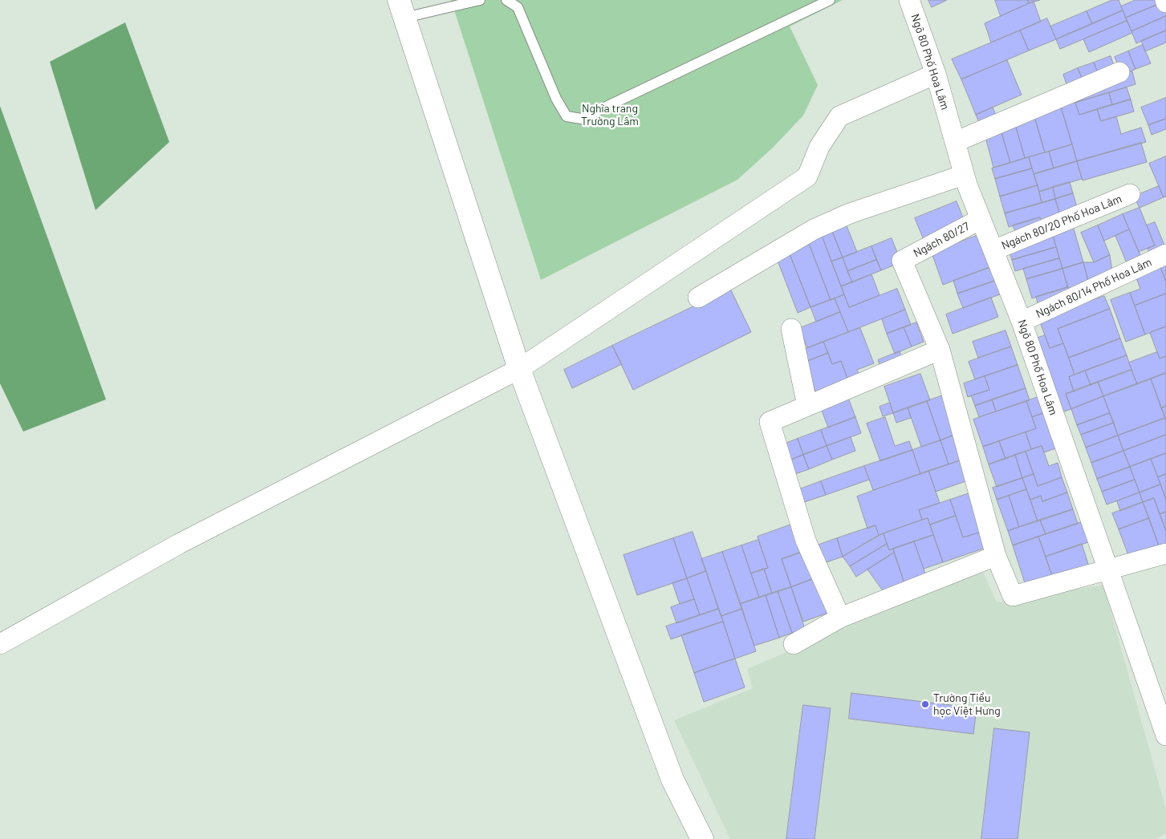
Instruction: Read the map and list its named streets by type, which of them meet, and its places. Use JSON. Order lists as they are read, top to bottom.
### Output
{
  "streets": {
    "street": [
      "Ngõ 80 Phố Hoa Lâm",
      "Ngách 80/20 Phố Hoa Lâm",
      "Ngách 80/27",
      "Ngách 80/14 Phố Hoa Lâm"
    ]
  },
  "crossings": [
    ["Ngõ 80 Phố Hoa Lâm", "Ngách 80/20 Phố Hoa Lâm"],
    ["Ngõ 80 Phố Hoa Lâm", "Ngách 80/27"],
    ["Ngõ 80 Phố Hoa Lâm", "Ngách 80/14 Phố Hoa Lâm"]
  ],
  "parks": ["Nghĩa trang Trường Lâm"],
  "places": ["Trường Tiểu học Việt Hưng"]
}
